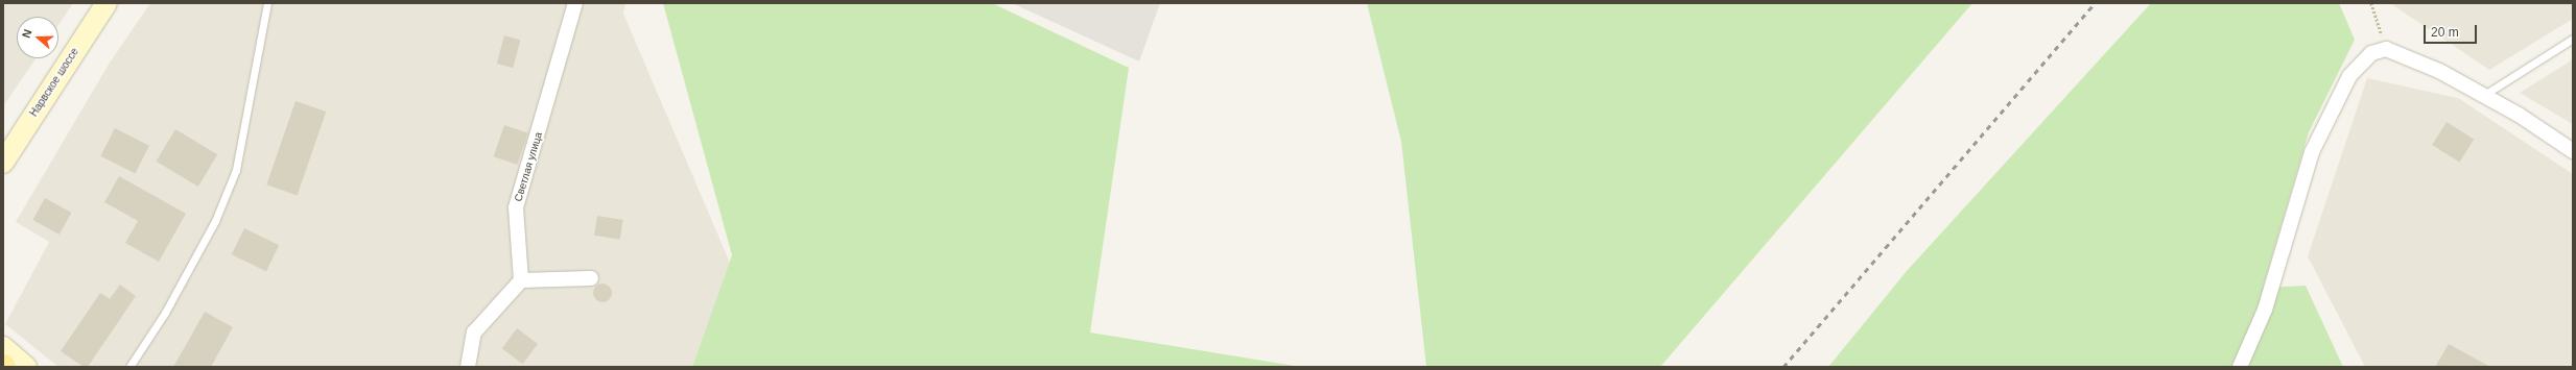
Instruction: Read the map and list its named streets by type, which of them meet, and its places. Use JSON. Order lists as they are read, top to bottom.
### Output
{
  "streets": {
    "main road": ["Нарвское шоссе"],
    "street": ["Светлая улица"]
  },
  "scale_bar": "20 m",
  "north": "left"
}
